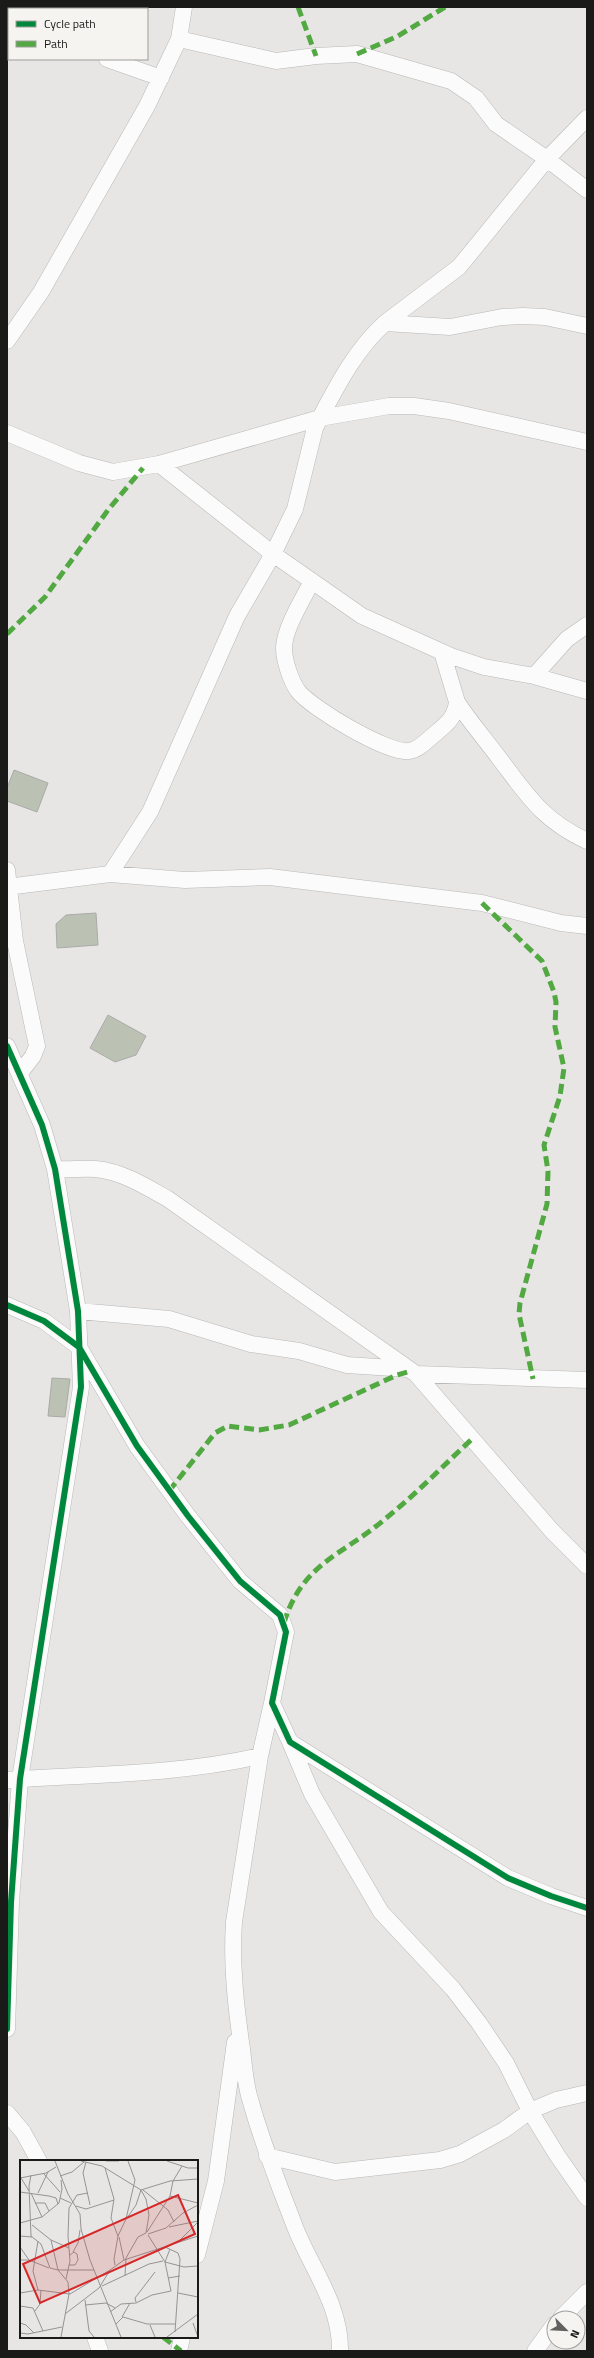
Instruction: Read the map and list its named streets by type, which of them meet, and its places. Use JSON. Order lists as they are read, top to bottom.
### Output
{
  "legend": ["Cycle path", "Path"],
  "north": "bottom right"
}
